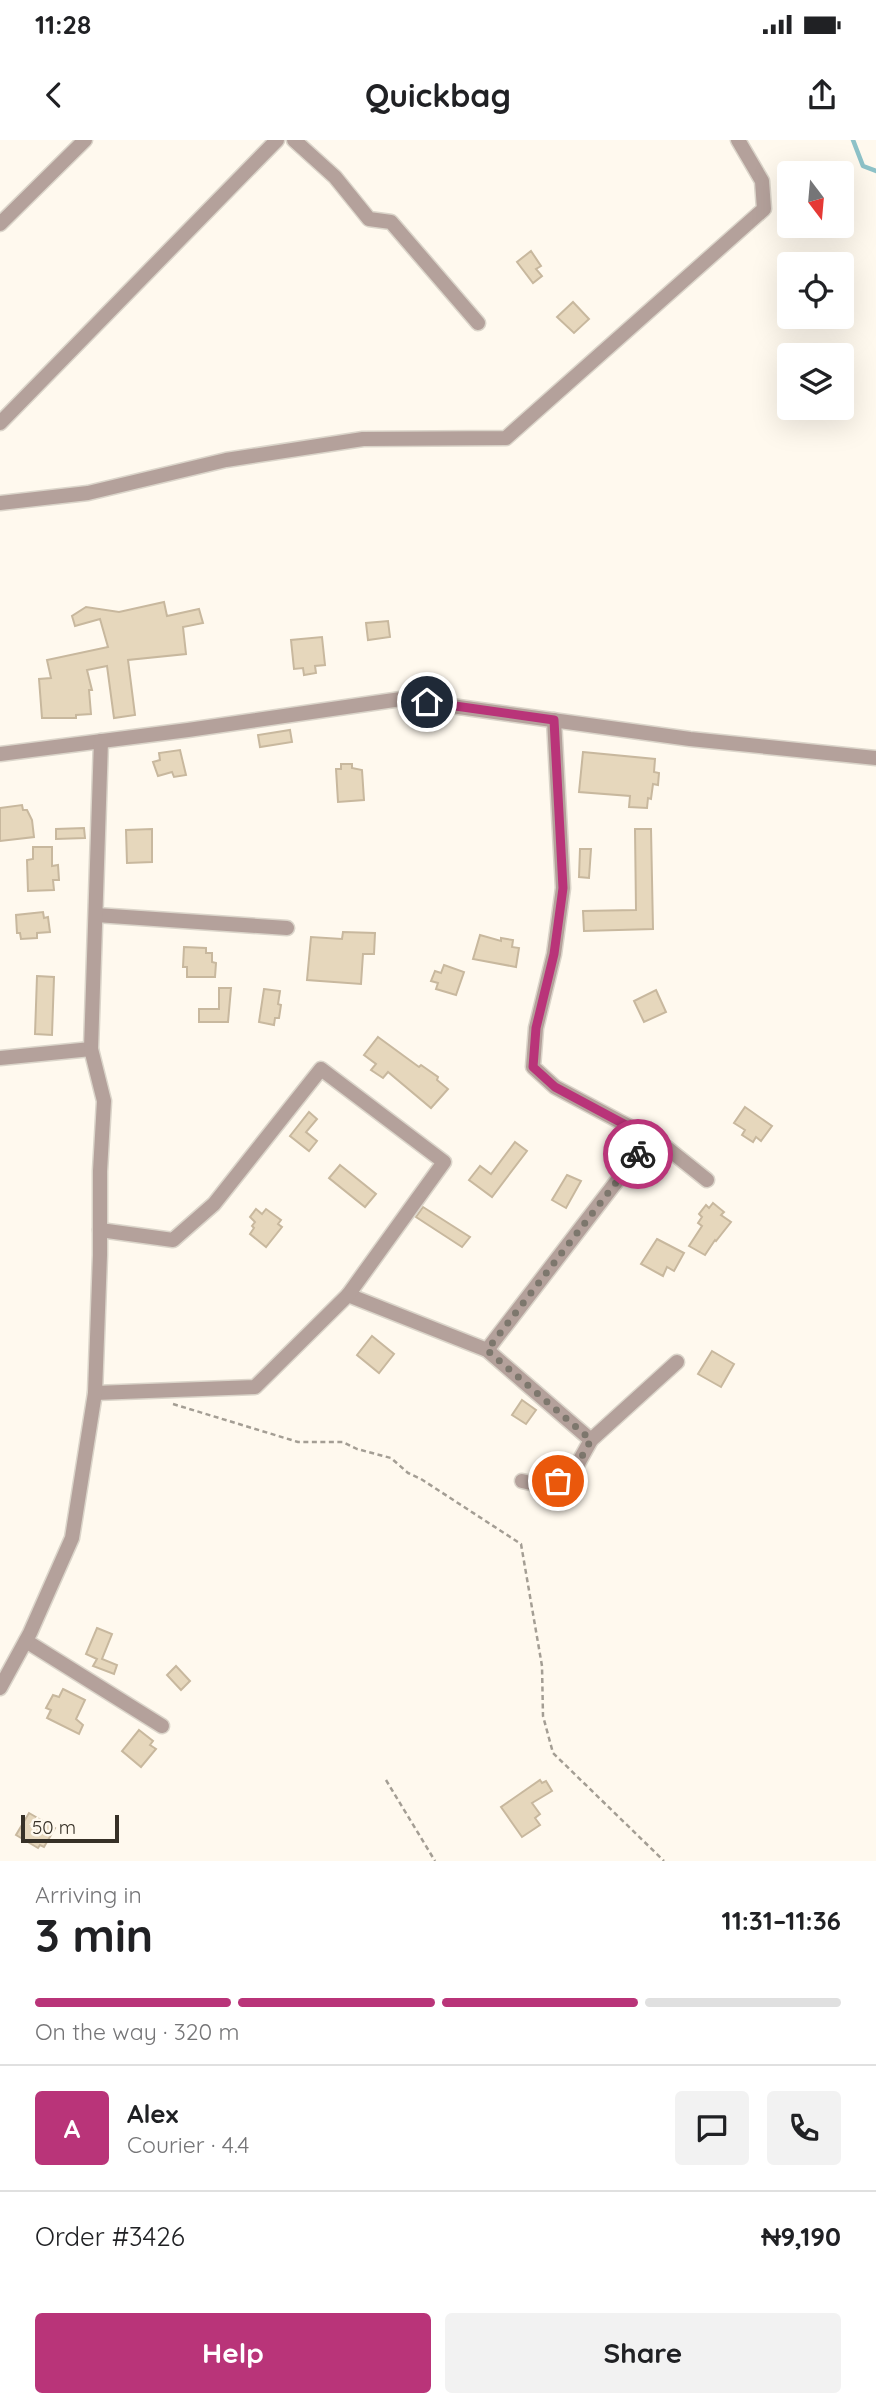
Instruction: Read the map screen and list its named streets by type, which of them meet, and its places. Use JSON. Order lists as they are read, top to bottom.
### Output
{
  "scale_bar": "50 m",
  "north": "bottom",
  "page": {
    "status": "11:28",
    "header": "Quickbag",
    "scale": "50 m",
    "heading": ["3 min", "Arriving in", "11:31–11:36"],
    "panel": [
      "Alex",
      "Courier · 4.4",
      "Order #3426",
      "₦9,190"
    ],
    "bar": "On the way · 320 m",
    "round": "A",
    "buttons": ["Help", "Share"]
  }
}
